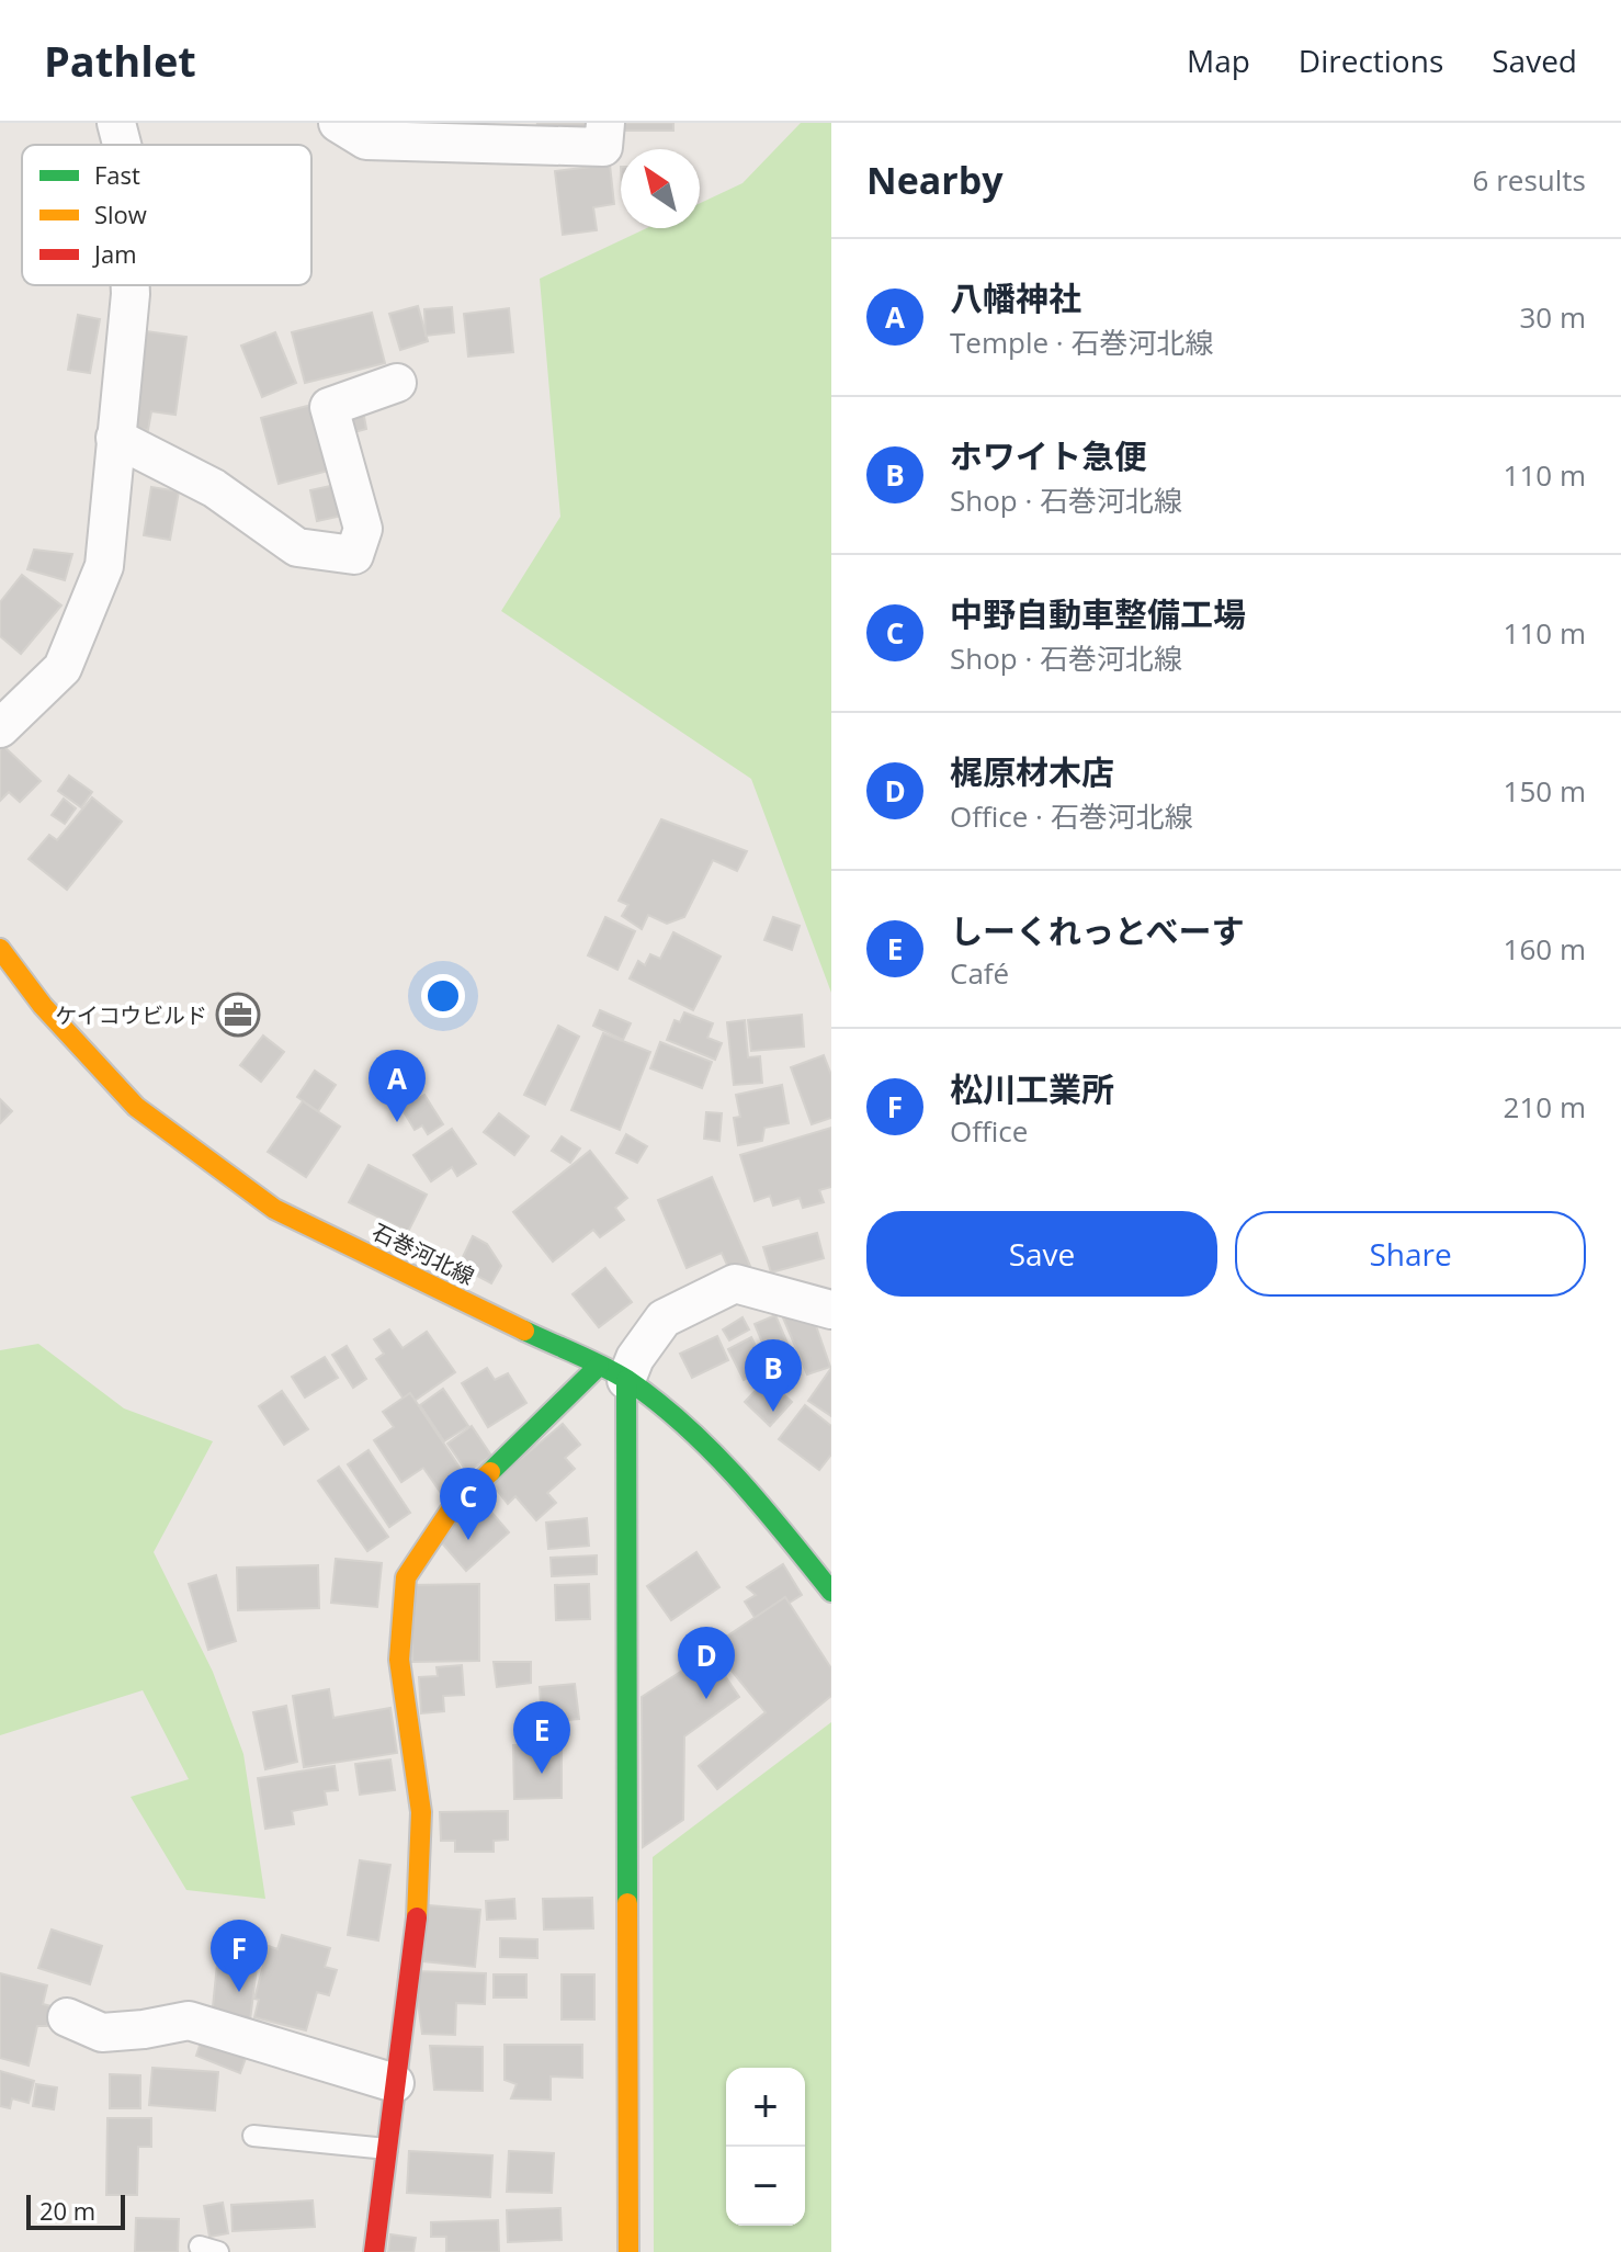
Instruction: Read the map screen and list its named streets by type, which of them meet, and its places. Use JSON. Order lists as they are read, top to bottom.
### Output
{
  "streets": {
    "street": ["石巻河北線"]
  },
  "places": {
    "office": ["ケイコウビルド"]
  },
  "legend": ["Fast", "Slow", "Jam"],
  "scale_bar": "20 m",
  "north": "top left",
  "page": {
    "header": "Pathlet",
    "nav": ["Map", "Directions", "Saved"],
    "heading": ["Nearby", "6 results"],
    "list": [
      {
        "mark": "A",
        "name": "八幡神社",
        "note": "Temple · 石巻河北線",
        "value": "30 m"
      },
      {
        "mark": "B",
        "name": "ホワイト急便",
        "note": "Shop · 石巻河北線",
        "value": "110 m"
      },
      {
        "mark": "C",
        "name": "中野自動車整備工場",
        "note": "Shop · 石巻河北線",
        "value": "110 m"
      },
      {
        "mark": "D",
        "name": "梶原材木店",
        "note": "Office · 石巻河北線",
        "value": "150 m"
      },
      {
        "mark": "E",
        "name": "しーくれっとべーす",
        "note": "Café",
        "value": "160 m"
      },
      {
        "mark": "F",
        "name": "松川工業所",
        "note": "Office",
        "value": "210 m"
      }
    ],
    "pins": [
      "A",
      "B",
      "C",
      "D",
      "E",
      "F"
    ],
    "buttons": ["Save", "Share"],
    "map_buttons": ["+", "−"],
    "scale": "20 m"
  }
}
